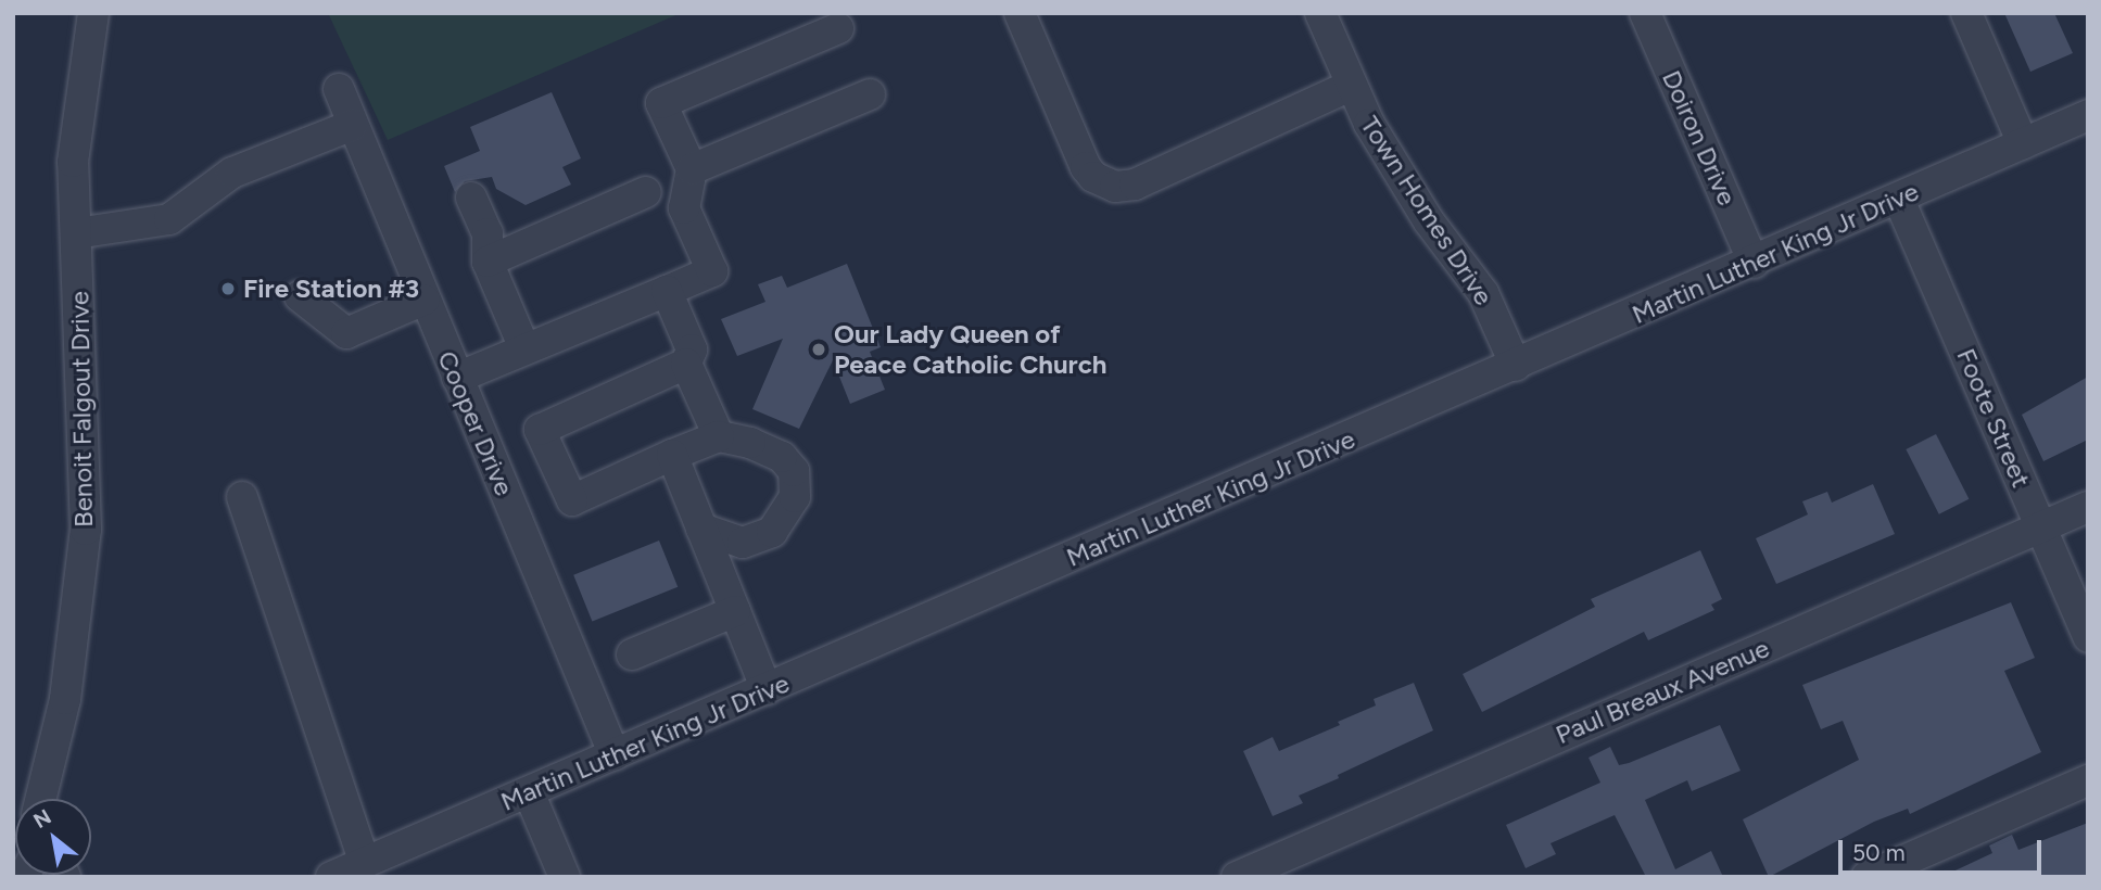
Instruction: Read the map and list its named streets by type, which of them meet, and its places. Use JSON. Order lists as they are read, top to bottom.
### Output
{
  "streets": {
    "street": [
      "Doiron Drive",
      "Town Homes Drive",
      "Martin Luther King Jr Drive",
      "Benoit Falgout Drive",
      "Foote Street",
      "Cooper Drive",
      "Paul Breaux Avenue"
    ]
  },
  "crossings": [
    ["Doiron Drive", "Martin Luther King Jr Drive"],
    ["Town Homes Drive", "Martin Luther King Jr Drive"],
    ["Martin Luther King Jr Drive", "Foote Street"],
    ["Martin Luther King Jr Drive", "Cooper Drive"],
    ["Foote Street", "Paul Breaux Avenue"]
  ],
  "places": ["Fire Station #3", "Our Lady Queen of Peace Catholic Church"],
  "scale_bar": "50 m",
  "north": "top left"
}
